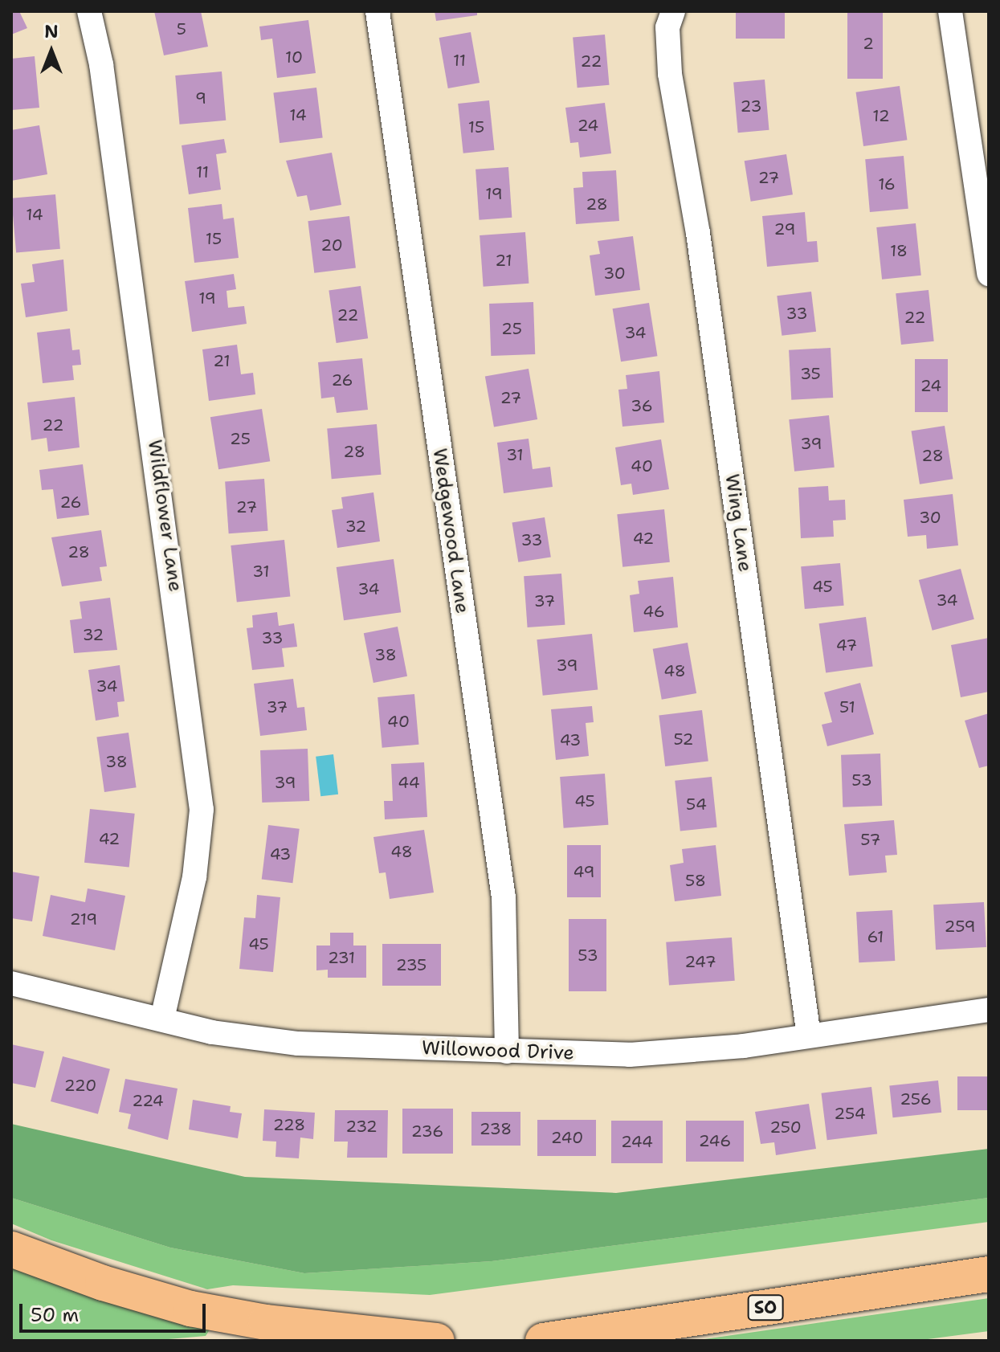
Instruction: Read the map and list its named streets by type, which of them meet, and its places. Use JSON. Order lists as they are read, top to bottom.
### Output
{
  "streets": {
    "highway": ["SO"],
    "street": [
      "Wildflower Lane",
      "Wing Lane",
      "Wedgewood Lane",
      "Willowood Drive"
    ]
  },
  "crossings": [
    ["Wildflower Lane", "Willowood Drive"],
    ["Wing Lane", "Willowood Drive"],
    ["Wedgewood Lane", "Willowood Drive"]
  ],
  "house_numbers": [
    "5",
    "2",
    "10",
    "11",
    "22",
    "9",
    "23",
    "14",
    "12",
    "24",
    "15",
    "11",
    "27",
    "16",
    "19",
    "28",
    "14",
    "29",
    "15",
    "20",
    "18",
    "21",
    "30",
    "19",
    "33",
    "22",
    "22",
    "25",
    "34",
    "21",
    "35",
    "26",
    "24",
    "27",
    "36",
    "22",
    "25",
    "39",
    "28",
    "31",
    "28",
    "40",
    "26",
    "27",
    "30",
    "32",
    "42",
    "33",
    "28",
    "31",
    "45",
    "34",
    "34",
    "37",
    "46",
    "32",
    "33",
    "47",
    "38",
    "39",
    "48",
    "34",
    "37",
    "51",
    "40",
    "52",
    "43",
    "38",
    "53",
    "39",
    "44",
    "45",
    "54",
    "42",
    "57",
    "48",
    "43",
    "49",
    "58",
    "219",
    "259",
    "61",
    "45",
    "53",
    "231",
    "247",
    "235",
    "220",
    "256",
    "224",
    "254",
    "228",
    "232",
    "250",
    "238",
    "236",
    "240",
    "246",
    "244"
  ],
  "scale_bar": "50 m",
  "north": "top"
}
